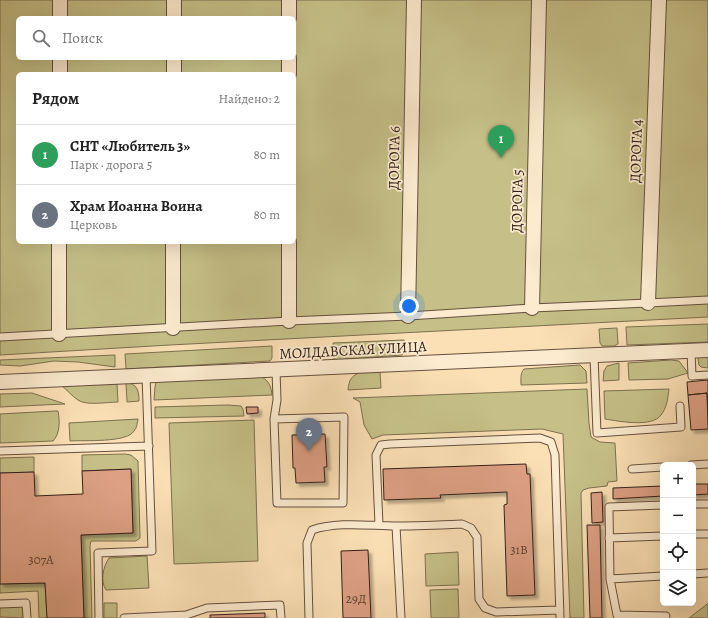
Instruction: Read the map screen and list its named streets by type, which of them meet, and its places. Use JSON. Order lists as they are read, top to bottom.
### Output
{
  "streets": {
    "street": [
      "ДОРОГА 4",
      "ДОРОГА 6",
      "ДОРОГА 5",
      "МОЛДАВСКАЯ УЛИЦА"
    ]
  },
  "house_numbers": ["31В", "307А", "29Д"],
  "page": {
    "search": "Поиск",
    "heading": ["Рядом", "Найдено: 2"],
    "list": [
      {
        "mark": "1",
        "name": "СНТ «Любитель 3»",
        "note": "Парк · дорога 5",
        "value": "80 m"
      },
      {
        "mark": "2",
        "name": "Храм Иоанна Воина",
        "note": "Церковь",
        "value": "80 m"
      }
    ],
    "pins": ["1", "2"],
    "map_buttons": ["+", "−"]
  }
}
